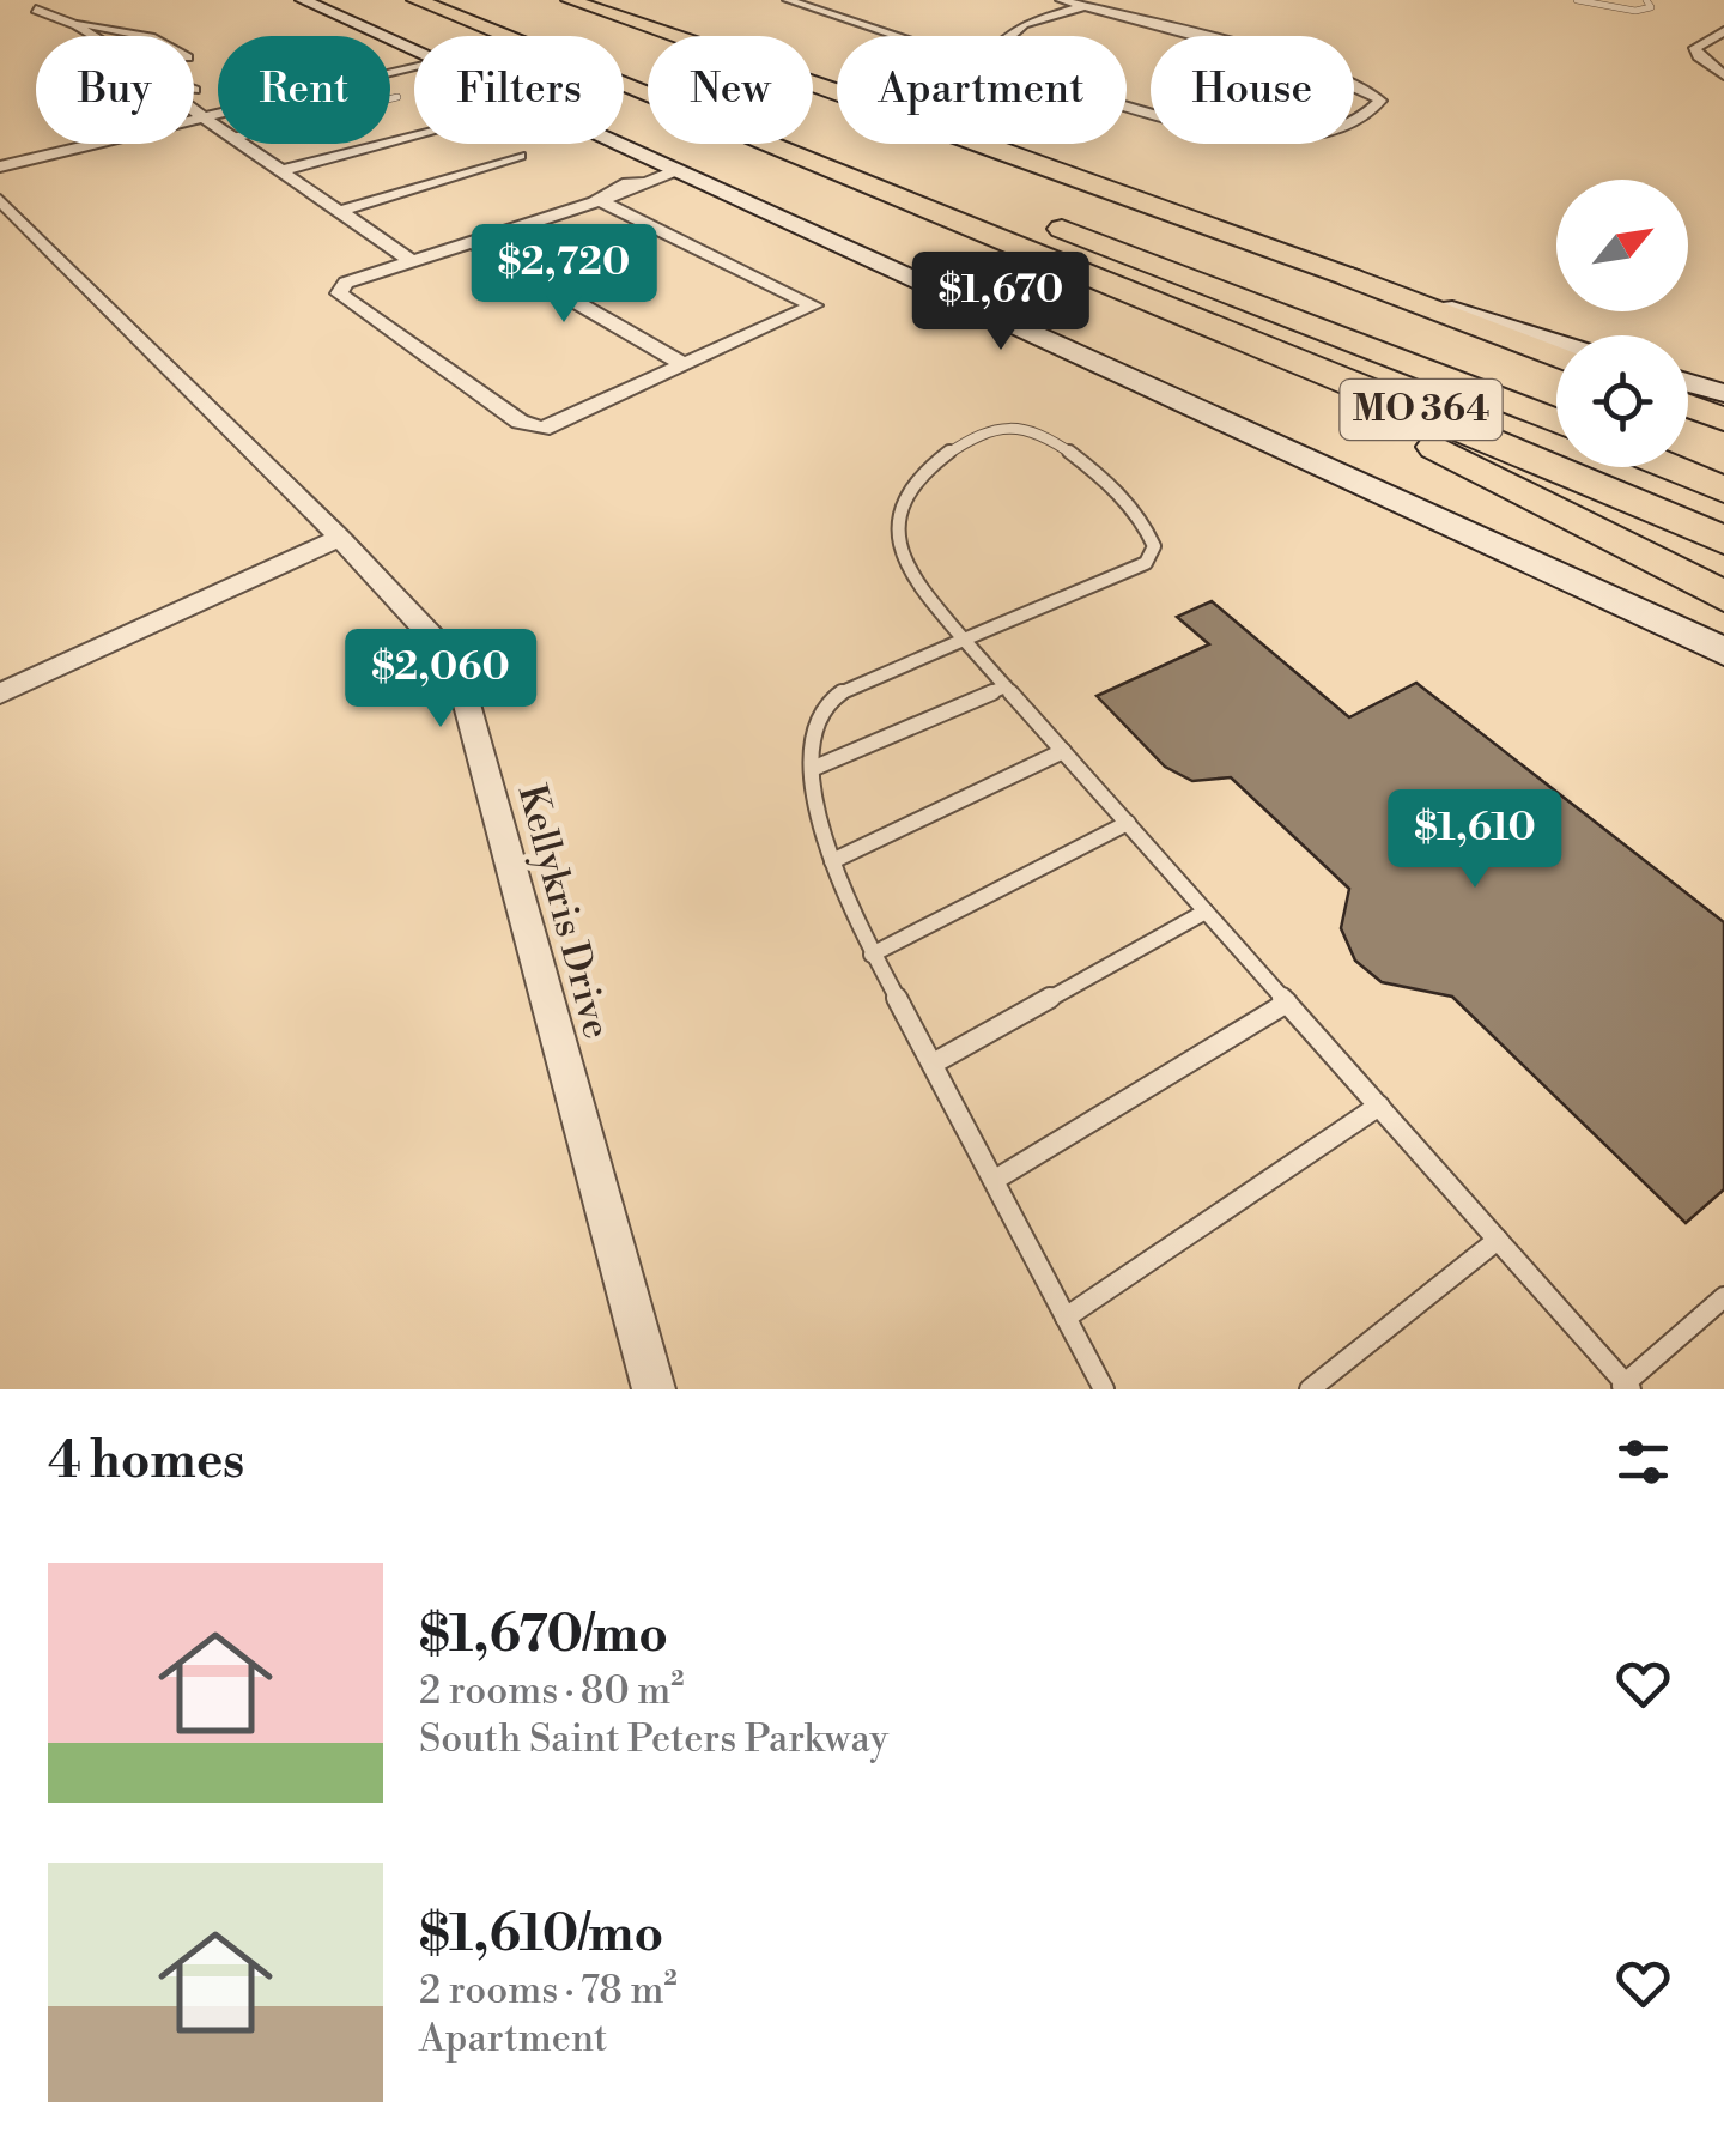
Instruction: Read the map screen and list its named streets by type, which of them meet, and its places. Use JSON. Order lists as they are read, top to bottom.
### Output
{
  "streets": {
    "highway": ["MO 364"],
    "street": ["Kellykris Drive"]
  },
  "north": "top right",
  "page": {
    "chip": [
      "Buy",
      "Rent",
      "Filters",
      "New",
      "Apartment",
      "House"
    ],
    "price": [
      "$2,720",
      "$1,670",
      "$2,060",
      "$1,610"
    ],
    "heading": "4 homes",
    "list": [
      {
        "name": "$1,670/mo",
        "note": "2 rooms · 80 m² · South Saint Peters Parkway"
      },
      {
        "name": "$1,610/mo",
        "note": "2 rooms · 78 m² · Apartment"
      }
    ]
  }
}
